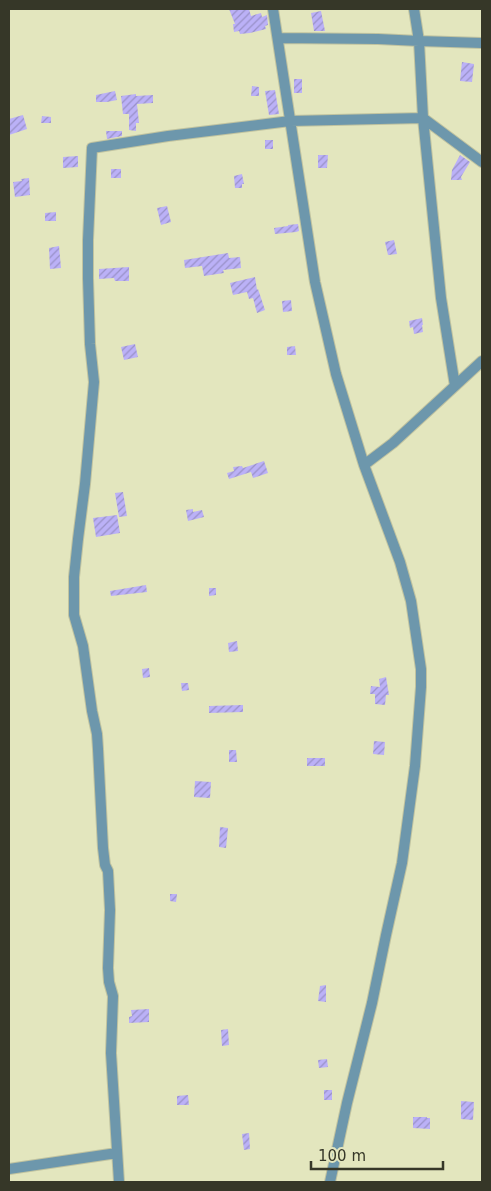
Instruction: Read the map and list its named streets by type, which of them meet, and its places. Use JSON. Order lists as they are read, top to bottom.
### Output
{
  "scale_bar": "100 m"
}
